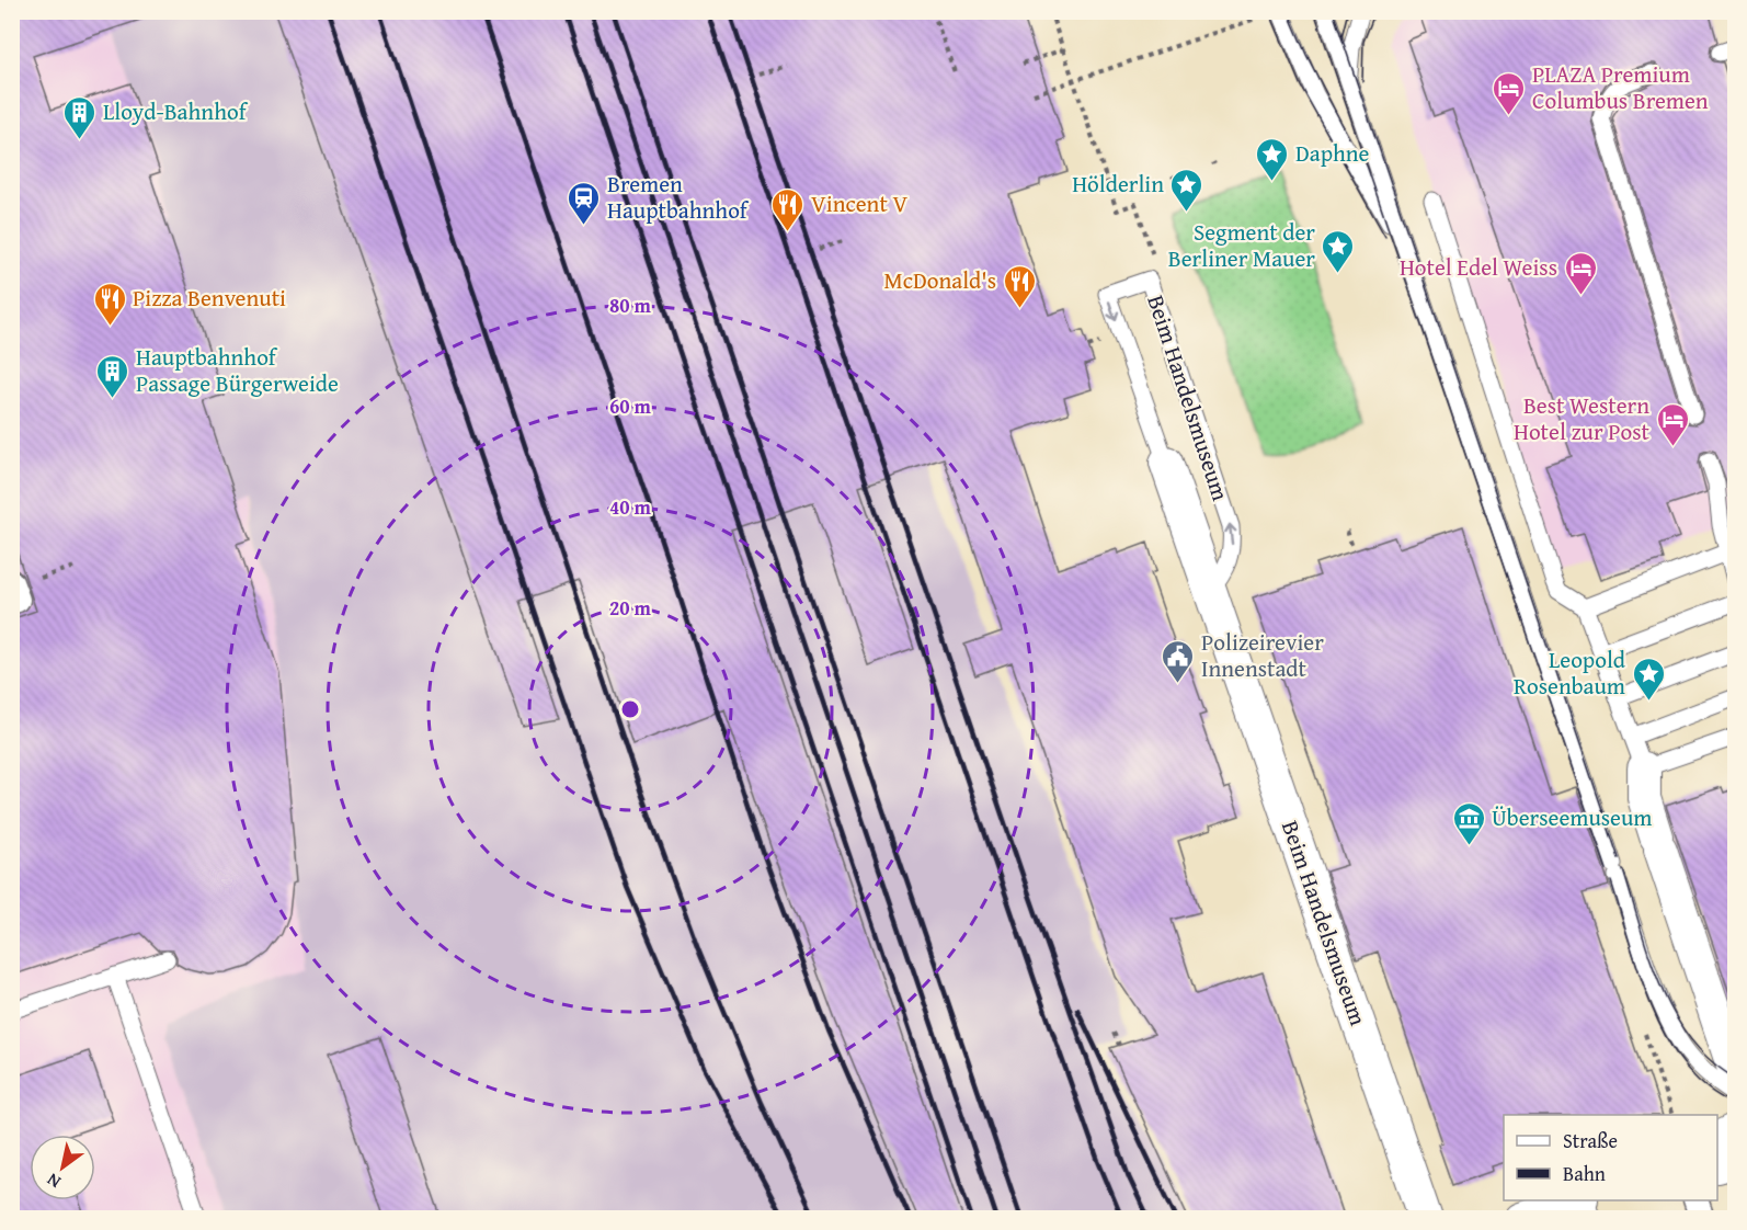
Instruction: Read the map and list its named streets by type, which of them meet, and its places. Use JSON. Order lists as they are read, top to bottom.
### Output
{
  "streets": {
    "street": ["Beim Handelsmuseum"]
  },
  "places": {
    "hotel": ["PLAZA Premium Columbus Bremen", "Hotel Edel Weiss", "Best Western Hotel zur Post"],
    "building": ["Lloyd-Bahnhof", "Hauptbahnhof Passage Bürgerweide"],
    "place": [
      "Daphne",
      "Hölderlin",
      "Segment der Berliner Mauer",
      "Leopold Rosenbaum"
    ],
    "station": ["Bremen Hauptbahnhof"],
    "restaurant": ["Vincent V", "McDonald's", "Pizza Benvenuti"],
    "public building": ["Polizeirevier Innenstadt"],
    "museum": ["Überseemuseum"]
  },
  "legend": ["Straße", "Bahn"],
  "north": "bottom left",
  "rings": [
    "80 m",
    "60 m",
    "40 m",
    "20 m"
  ]
}
